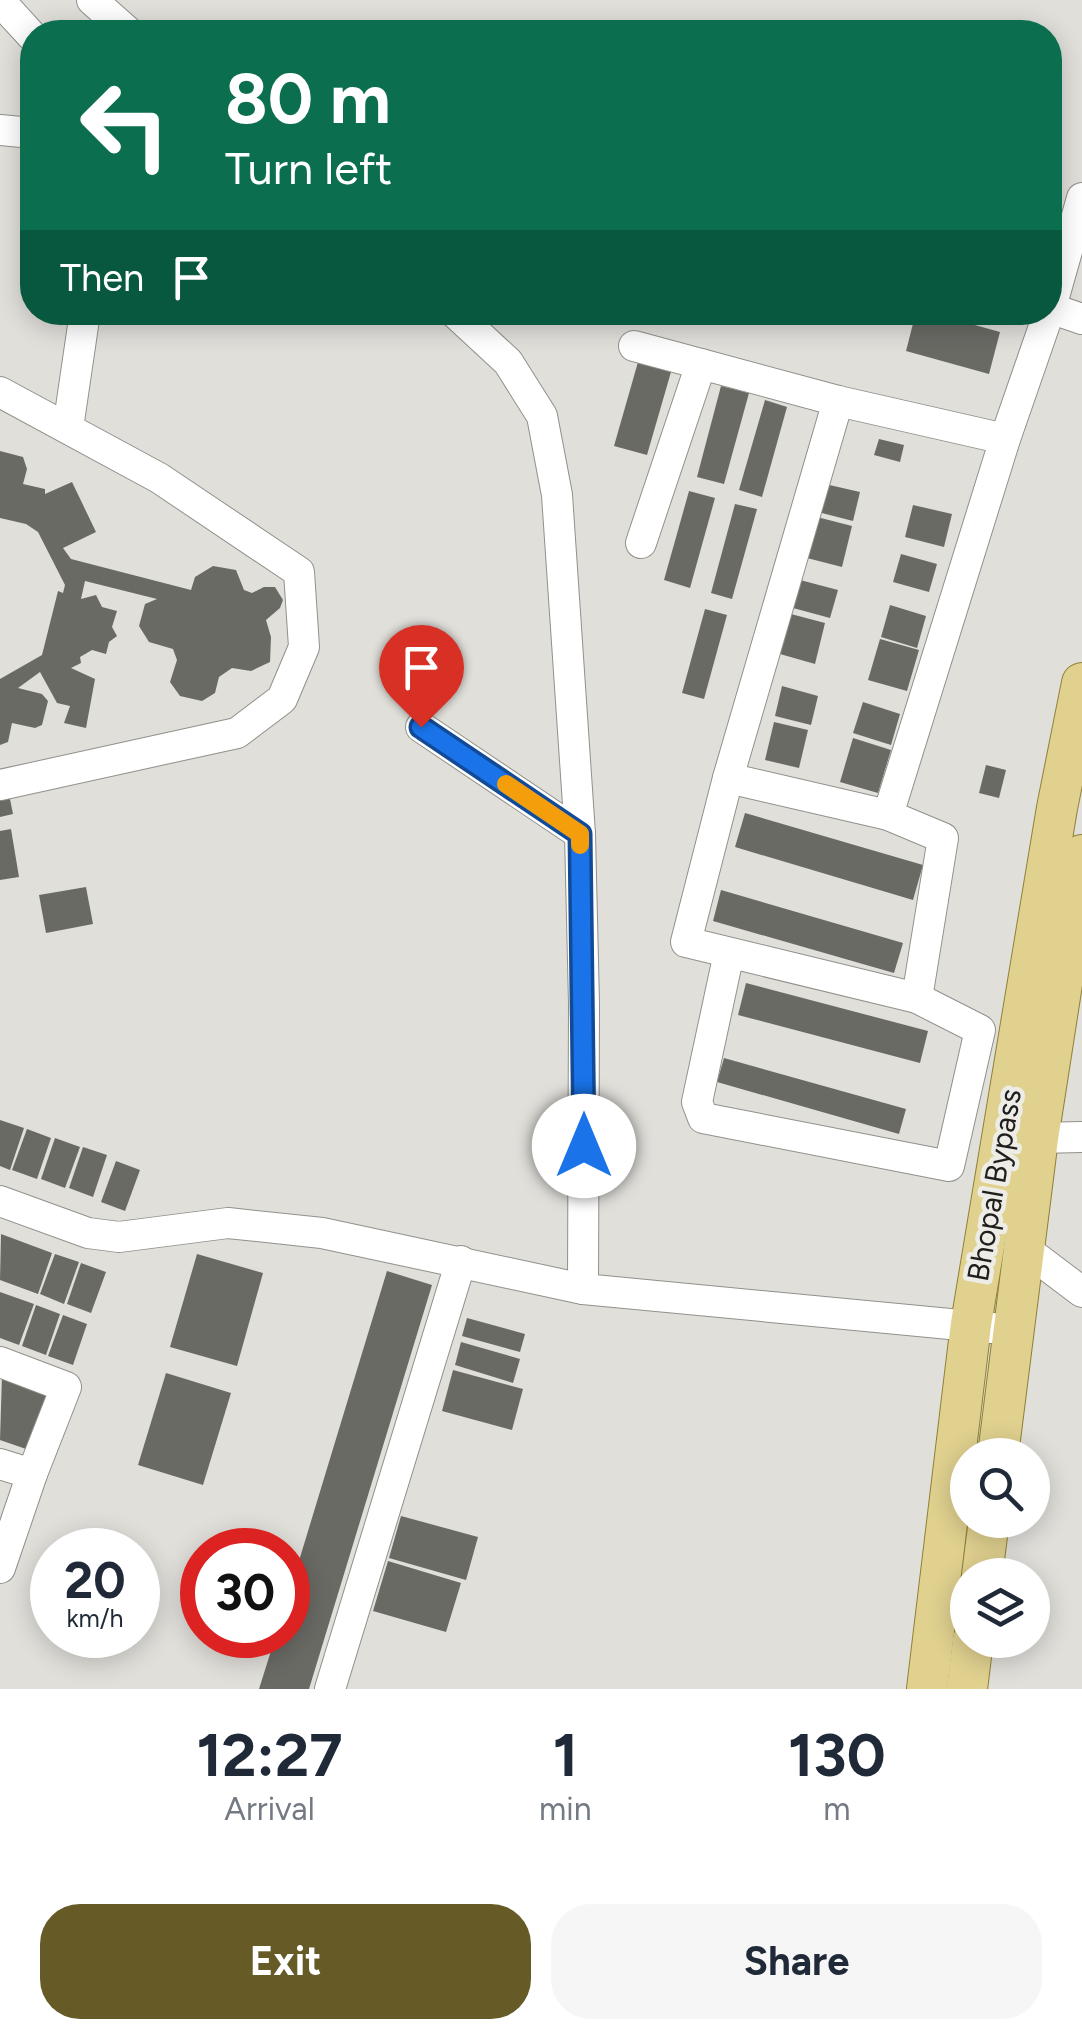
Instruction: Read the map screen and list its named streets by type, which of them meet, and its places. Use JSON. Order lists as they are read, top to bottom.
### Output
{
  "streets": {
    "main road": ["Bhopal Bypass"]
  },
  "page": {
    "turn": ["80 m", "Turn left"],
    "then": "Then",
    "speed": "20 km/h",
    "limit": "30",
    "eta": [
      "12:27",
      "Arrival",
      "1",
      "min",
      "130",
      "m"
    ],
    "buttons": ["Exit", "Share"]
  }
}
